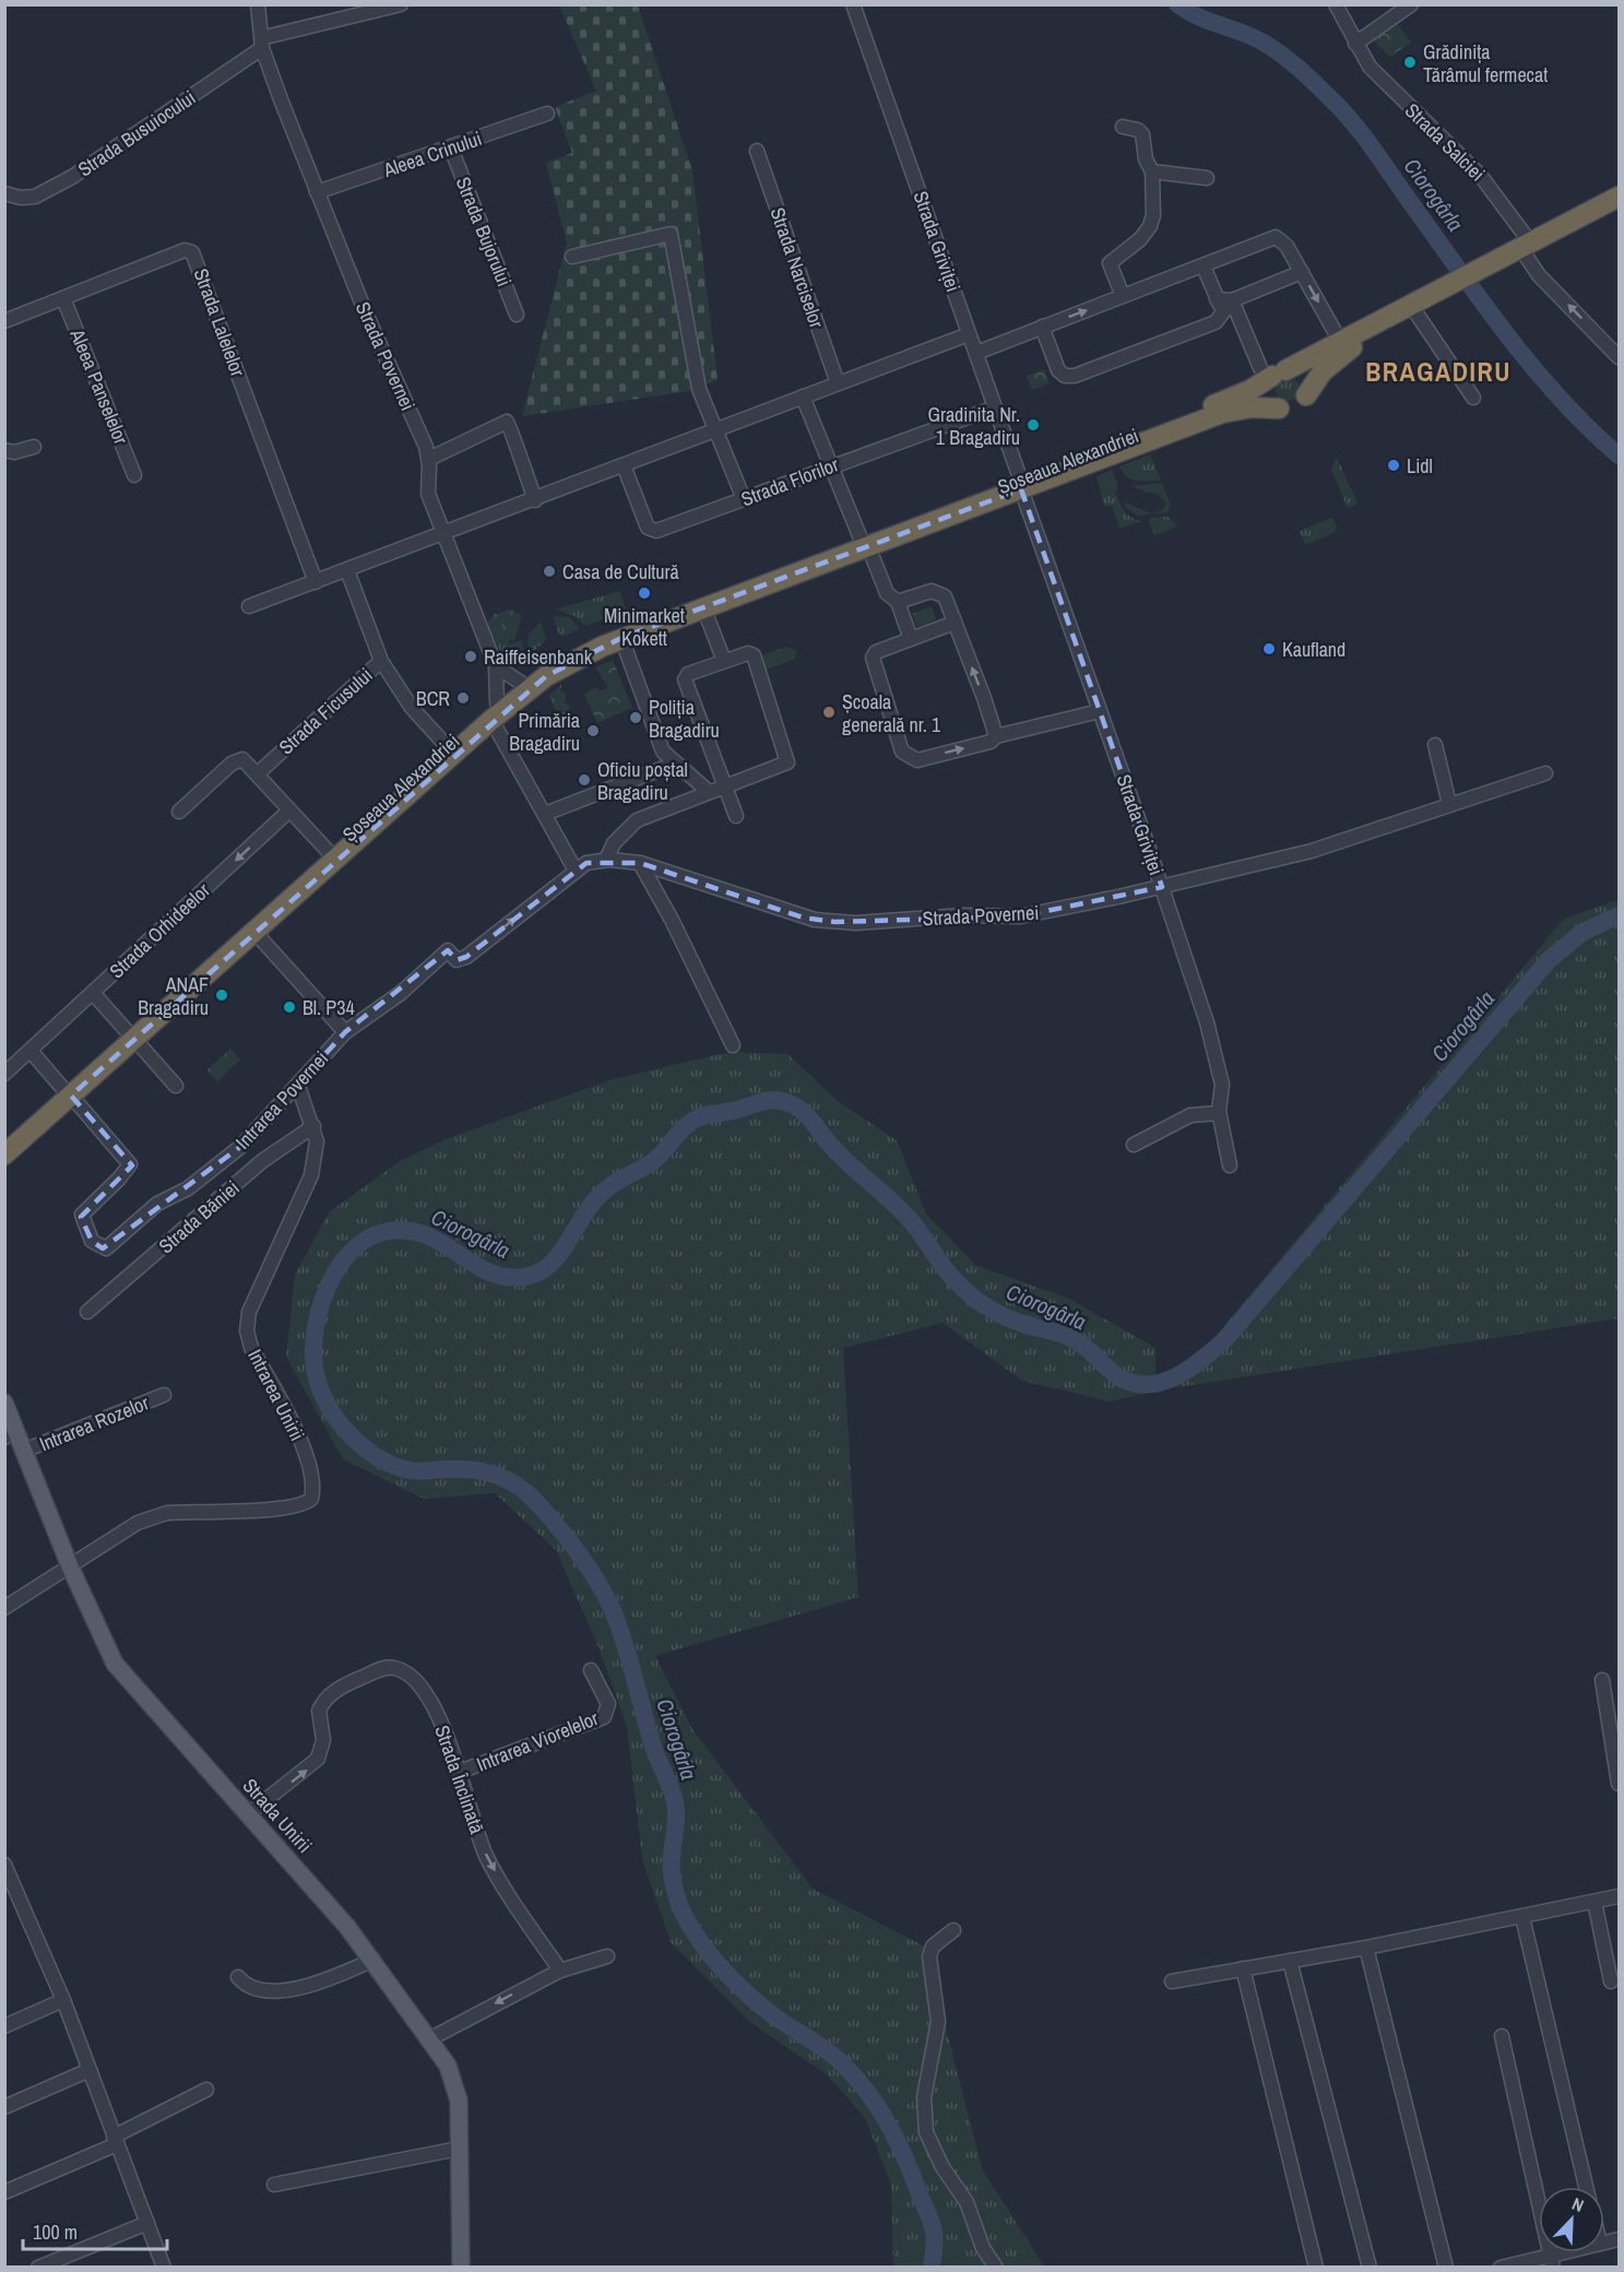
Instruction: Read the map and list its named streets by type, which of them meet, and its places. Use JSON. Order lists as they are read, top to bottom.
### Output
{
  "streets": {
    "highway": ["Șoseaua Alexandriei"],
    "main road": ["Strada Unirii"],
    "street": [
      "Strada Busuiocului",
      "Strada Salciei",
      "Aleea Crinului",
      "Strada Bujorului",
      "Strada Griviței",
      "Strada Narciselor",
      "Strada Lalelelor",
      "Strada Povernei",
      "Aleea Panselelor",
      "Strada Florilor",
      "Strada Ficusului",
      "Strada Orhideelor",
      "Intrarea Povernei",
      "Strada Băniei",
      "Intrarea Unirii",
      "Intrarea Rozelor",
      "Intrarea Viorelelor",
      "Strada Înclinată"
    ]
  },
  "crossings": [
    ["Strada Busuiocului", "Strada Povernei"],
    ["Strada Salciei", "Șoseaua Alexandriei"],
    ["Aleea Crinului", "Strada Bujorului"],
    ["Aleea Crinului", "Strada Povernei"],
    ["Strada Griviței", "Strada Povernei"],
    ["Strada Griviței", "Șoseaua Alexandriei"],
    ["Strada Griviței", "Strada Florilor"],
    ["Strada Lalelelor", "Aleea Panselelor"],
    ["Strada Povernei", "Șoseaua Alexandriei"],
    ["Strada Povernei", "Intrarea Povernei"],
    ["Șoseaua Alexandriei", "Intrarea Povernei"],
    ["Strada Băniei", "Intrarea Unirii"],
    ["Intrarea Unirii", "Strada Unirii"],
    ["Intrarea Rozelor", "Strada Unirii"],
    ["Intrarea Viorelelor", "Strada Înclinată"],
    ["Strada Înclinată", "Strada Unirii"]
  ],
  "one_way": ["Strada Orhideelor"],
  "districts": ["BRAGADIRU"],
  "water": ["Ciorogârla"],
  "places": [
    "Grădinița Tărâmul fermecat",
    "Gradinita Nr. 1 Bragadiru",
    "Lidl",
    "Casa de Cultură",
    "Minimarket Kokett",
    "Kaufland",
    "Raiffeisenbank",
    "BCR",
    "Școala generală nr. 1",
    "Poliția Bragadiru",
    "Primăria Bragadiru",
    "Oficiu poștal Bragadiru",
    "ANAF Bragadiru",
    "Bl. P34"
  ],
  "scale_bar": "100 m",
  "north": "top right"
}
